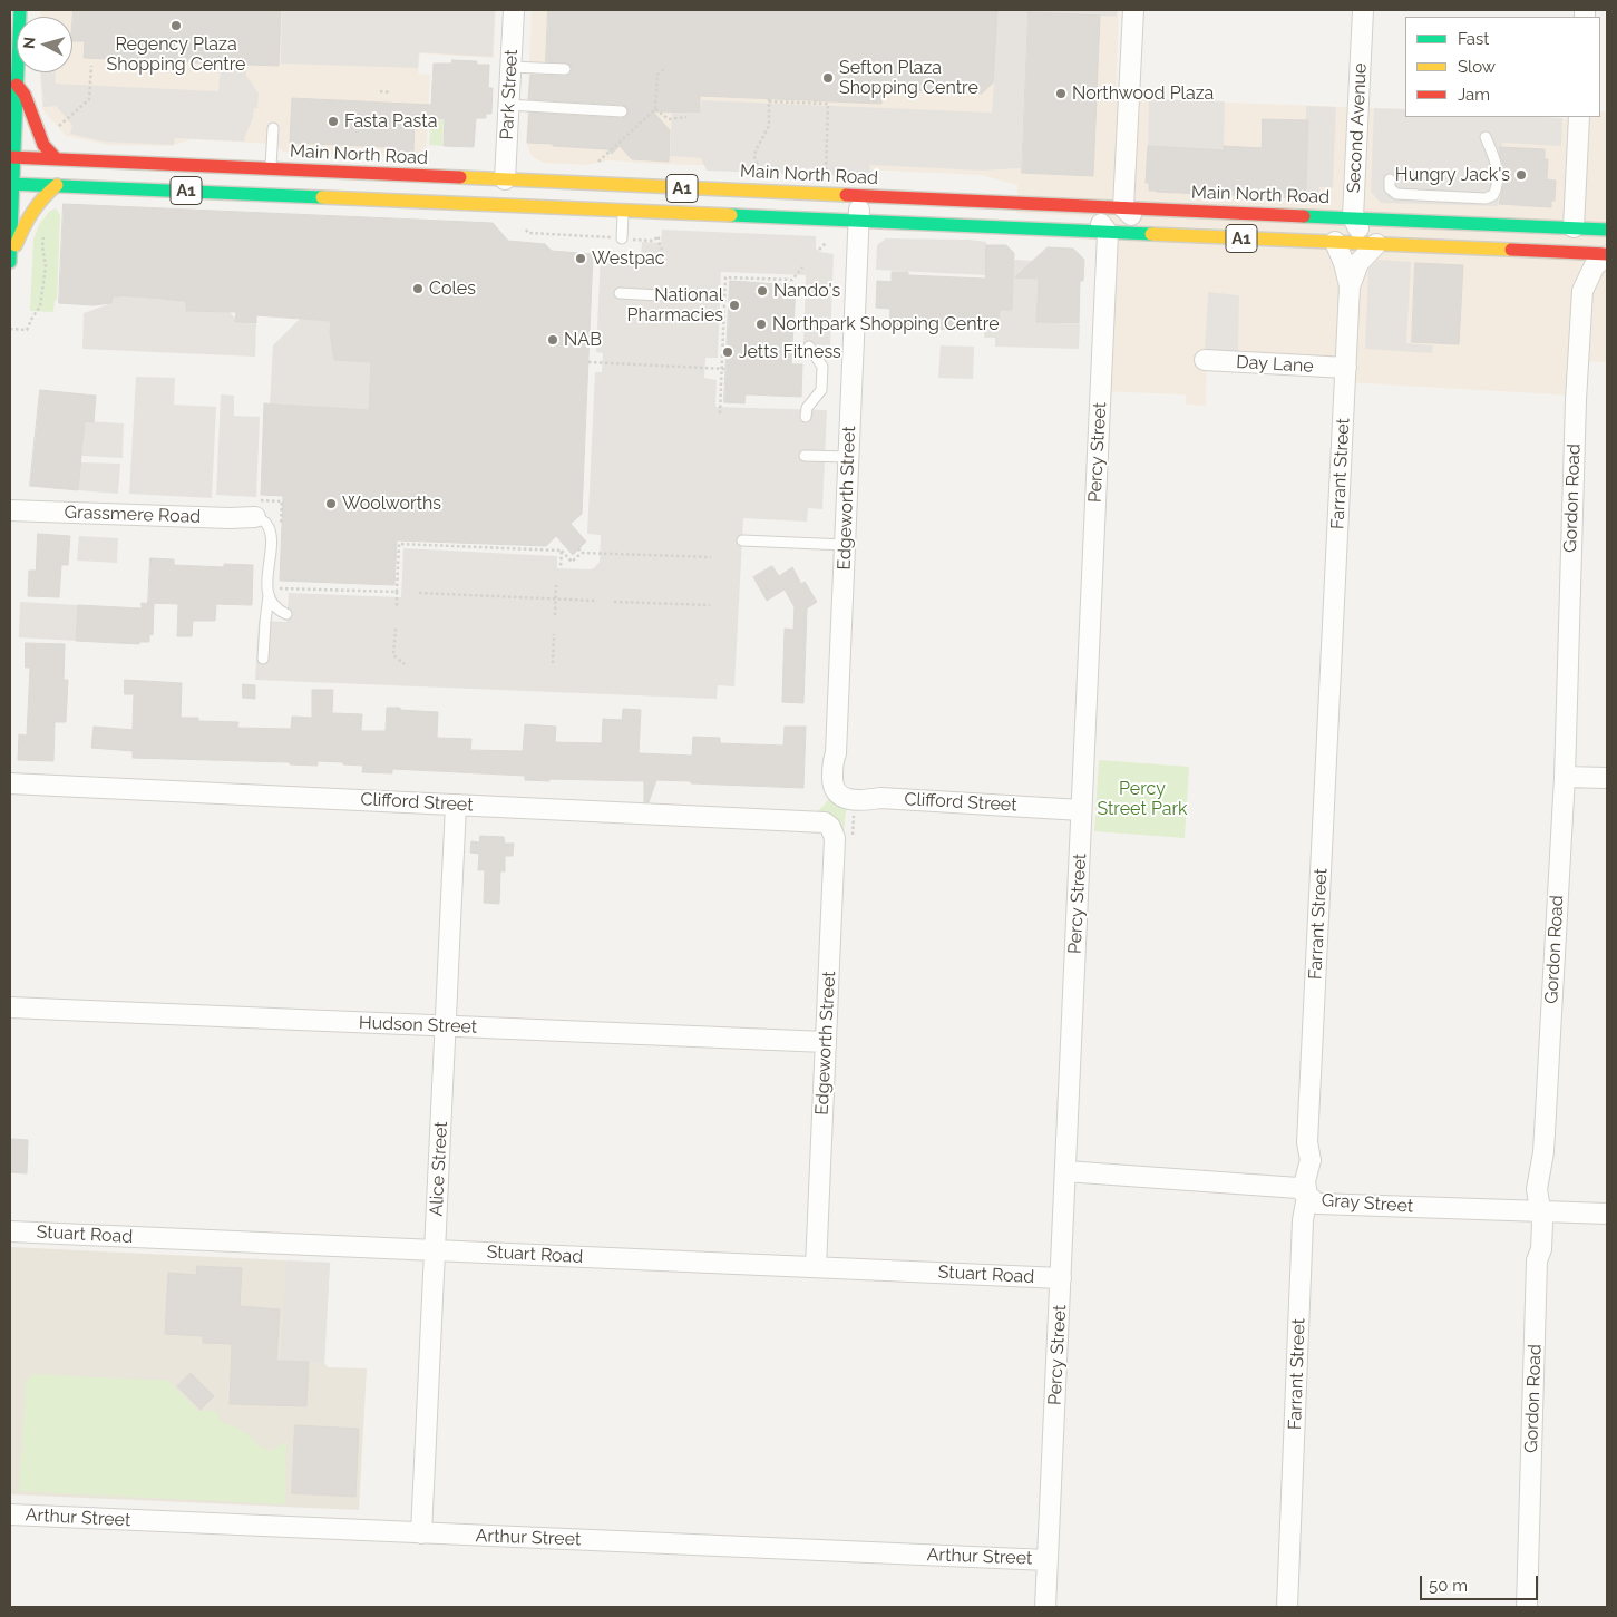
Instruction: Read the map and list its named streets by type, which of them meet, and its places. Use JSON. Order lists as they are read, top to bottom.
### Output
{
  "streets": {
    "main road": ["Main North Road", "A1"],
    "street": [
      "Park Street",
      "Second Avenue",
      "Day Lane",
      "Percy Street",
      "Farrant Street",
      "Edgeworth Street",
      "Gordon Road",
      "Grassmere Road",
      "Clifford Street",
      "Hudson Street",
      "Alice Street",
      "Gray Street",
      "Stuart Road",
      "Arthur Street"
    ]
  },
  "crossings": [
    ["Park Street", "Main North Road"],
    ["Second Avenue", "Main North Road"],
    ["Second Avenue", "A1"],
    ["Main North Road", "Edgeworth Street"],
    ["A1", "Percy Street"],
    ["A1", "Farrant Street"],
    ["A1", "Edgeworth Street"],
    ["A1", "Gordon Road"],
    ["Day Lane", "Farrant Street"],
    ["Percy Street", "Clifford Street"],
    ["Percy Street", "Gray Street"],
    ["Percy Street", "Stuart Road"],
    ["Percy Street", "Arthur Street"],
    ["Farrant Street", "Gray Street"],
    ["Edgeworth Street", "Clifford Street"],
    ["Edgeworth Street", "Hudson Street"],
    ["Edgeworth Street", "Stuart Road"],
    ["Gordon Road", "Gray Street"],
    ["Clifford Street", "Alice Street"],
    ["Hudson Street", "Alice Street"],
    ["Alice Street", "Stuart Road"],
    ["Alice Street", "Arthur Street"]
  ],
  "parks": ["Percy Street Park"],
  "places": [
    "Regency Plaza Shopping Centre",
    "Sefton Plaza Shopping Centre",
    "Northwood Plaza",
    "Fasta Pasta",
    "Hungry Jack's",
    "Westpac",
    "Coles",
    "Nando's",
    "National Pharmacies",
    "Northpark Shopping Centre",
    "NAB",
    "Jetts Fitness",
    "Woolworths"
  ],
  "legend": ["Fast", "Slow", "Jam"],
  "scale_bar": "50 m",
  "north": "left"
}
